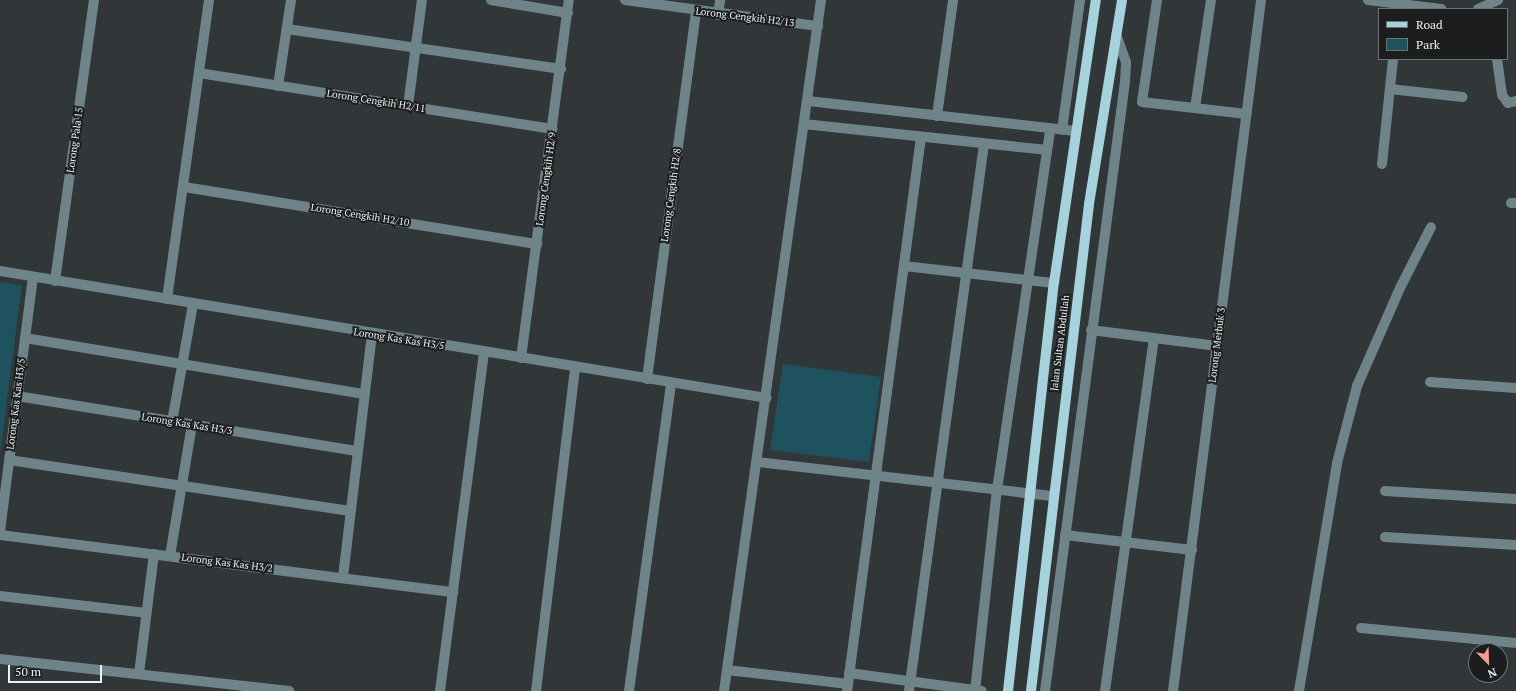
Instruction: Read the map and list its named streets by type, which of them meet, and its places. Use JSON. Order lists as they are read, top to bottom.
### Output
{
  "streets": {
    "main road": ["Jalan Sultan Abdullah"],
    "street": [
      "Lorong Cengkih H2/13",
      "Lorong Cengkih H2/11",
      "Lorong Pala 15",
      "Lorong Cengkih H2/9",
      "Lorong Cengkih H2/8",
      "Lorong Cengkih H2/10",
      "Lorong Kas Kas H3/5",
      "Lorong Merbuk 3",
      "Lorong Kas Kas H3/3",
      "Lorong Kas Kas H3/2"
    ]
  },
  "crossings": [
    ["Lorong Cengkih H2/13", "Lorong Cengkih H2/8"],
    ["Lorong Cengkih H2/11", "Lorong Cengkih H2/9"],
    ["Lorong Pala 15", "Lorong Kas Kas H3/5"],
    ["Lorong Cengkih H2/9", "Lorong Cengkih H2/10"],
    ["Lorong Cengkih H2/9", "Lorong Kas Kas H3/5"],
    ["Lorong Cengkih H2/8", "Lorong Kas Kas H3/5"],
    ["Lorong Kas Kas H3/5", "Lorong Kas Kas H3/3"]
  ],
  "legend": ["Road", "Park"],
  "scale_bar": "50 m",
  "north": "bottom right"
}
